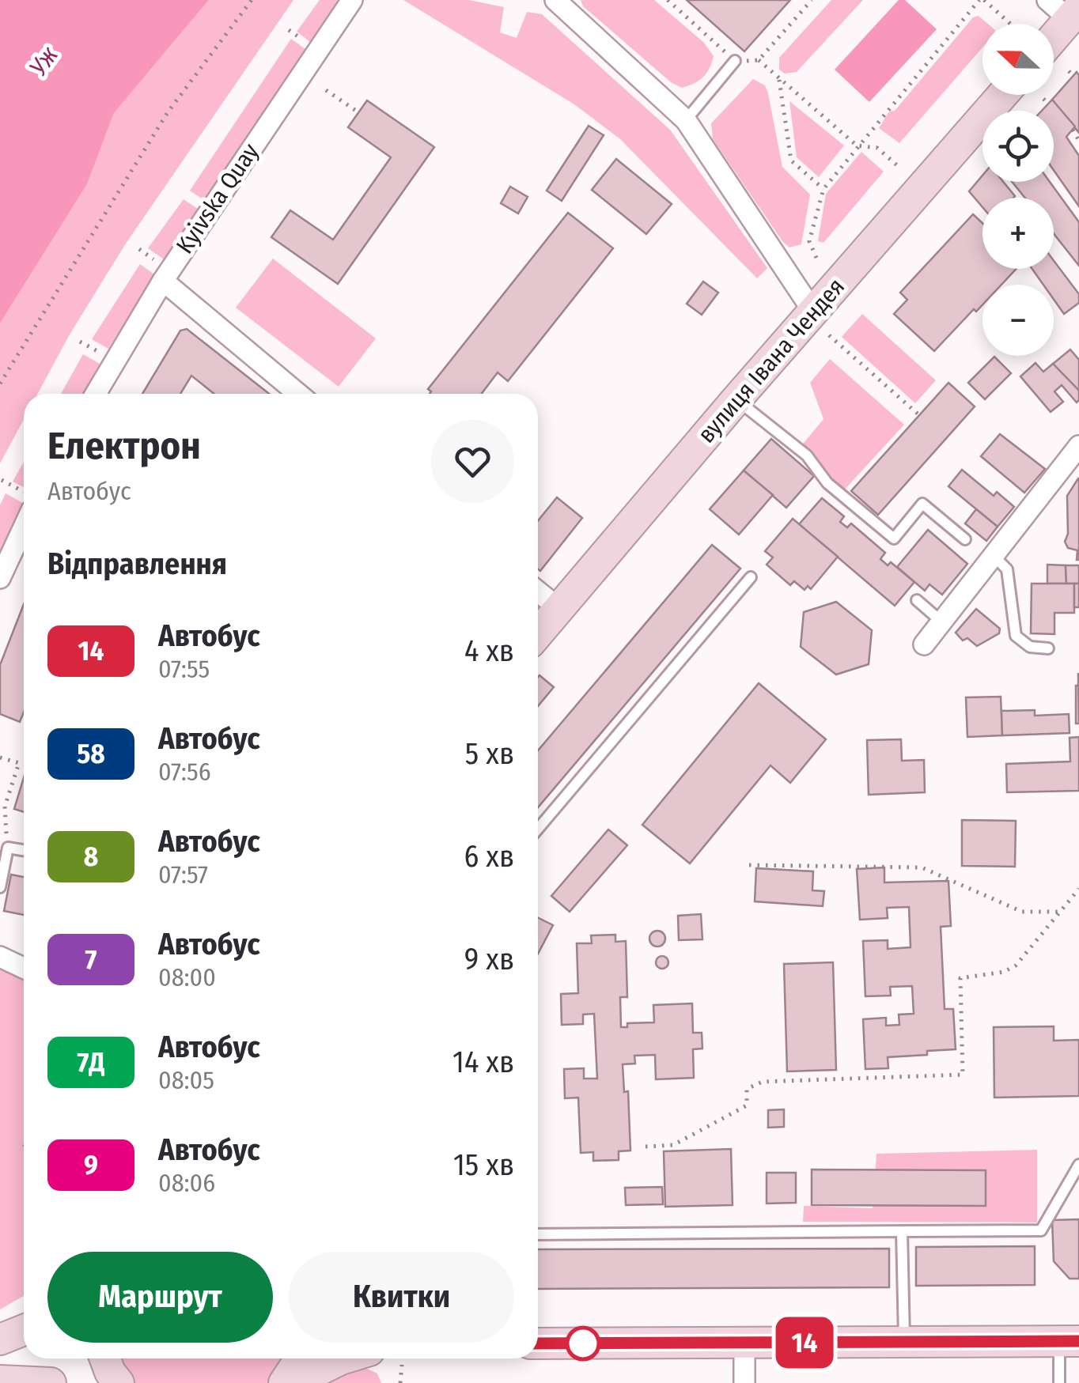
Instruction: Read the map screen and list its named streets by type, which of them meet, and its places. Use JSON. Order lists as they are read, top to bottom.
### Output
{
  "streets": {
    "main road": ["вулиця Івана Чендея"],
    "street": ["Kyivska Quay"]
  },
  "water": ["Уж"],
  "lines": ["bus line 14"],
  "north": "left",
  "page": {
    "on_map": "14",
    "map_buttons": ["+", "−"],
    "heading": [
      ["Електрон", "Автобус"],
      "Відправлення"
    ],
    "list": [
      {
        "mark": "14",
        "name": "Автобус",
        "note": "07:55",
        "value": "4 хв"
      },
      {
        "mark": "58",
        "name": "Автобус",
        "note": "07:56",
        "value": "5 хв"
      },
      {
        "mark": "8",
        "name": "Автобус",
        "note": "07:57",
        "value": "6 хв"
      },
      {
        "mark": "7",
        "name": "Автобус",
        "note": "08:00",
        "value": "9 хв"
      },
      {
        "mark": "7Д",
        "name": "Автобус",
        "note": "08:05",
        "value": "14 хв"
      },
      {
        "mark": "9",
        "name": "Автобус",
        "note": "08:06",
        "value": "15 хв"
      }
    ],
    "buttons": ["Маршрут", "Квитки"]
  }
}
